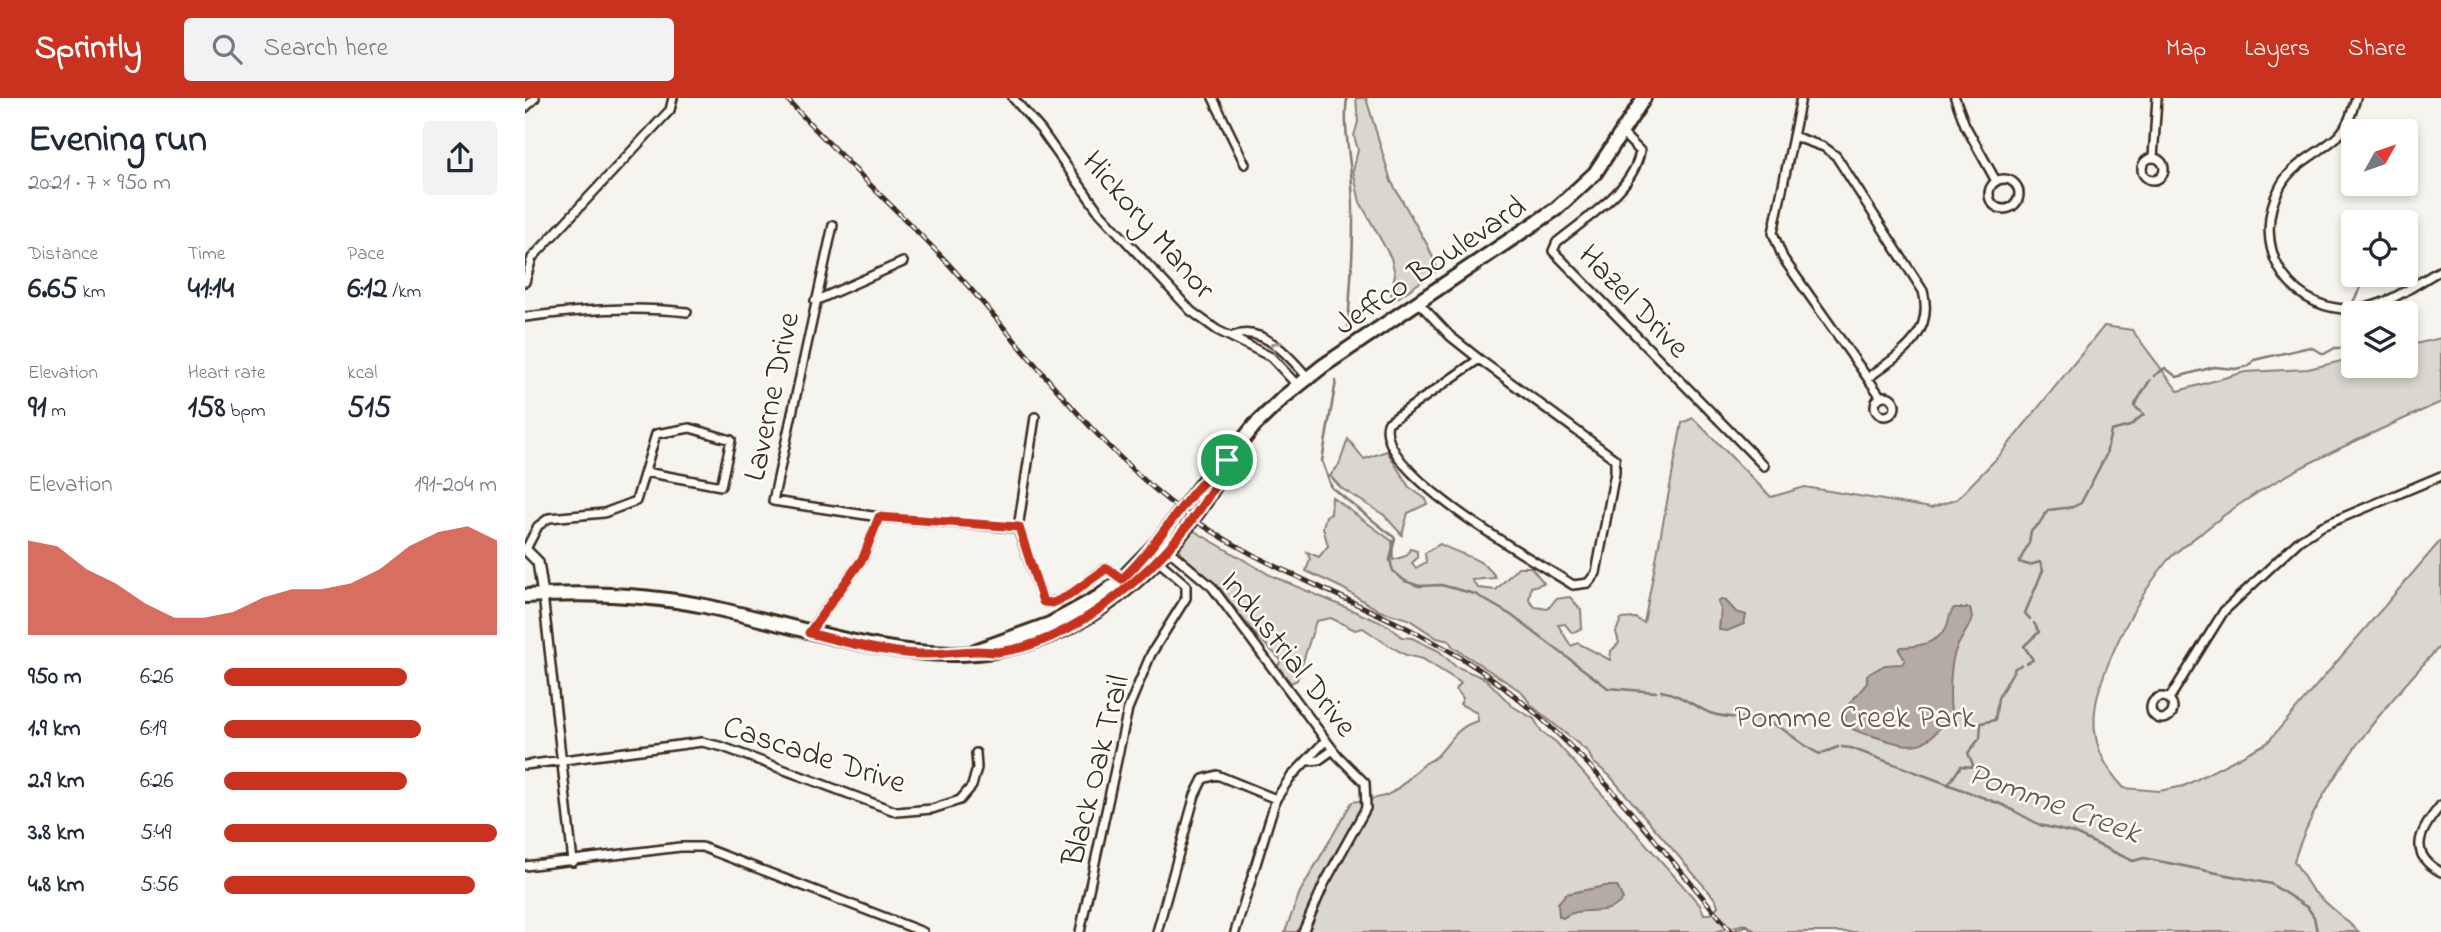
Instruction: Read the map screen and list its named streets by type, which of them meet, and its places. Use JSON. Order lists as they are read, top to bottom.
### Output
{
  "streets": {
    "main road": ["Jeffco Boulevard"],
    "street": [
      "Hickory Manor",
      "Hazel Drive",
      "Laverne Drive",
      "Industrial Drive",
      "Cascade Drive",
      "Black Oak Trail"
    ]
  },
  "crossings": [
    ["Hickory Manor", "Jeffco Boulevard"],
    ["Jeffco Boulevard", "Hazel Drive"],
    ["Jeffco Boulevard", "Industrial Drive"],
    ["Jeffco Boulevard", "Black Oak Trail"]
  ],
  "water": ["Pomme Creek"],
  "parks": ["Pomme Creek Park"],
  "north": "top right",
  "page": {
    "header": "Sprintly",
    "search": "Search here",
    "nav": ["Map", "Layers", "Share"],
    "heading": ["Evening run", "20:21 · 7 × 950 m"],
    "stats": [
      ["Distance", "6.65 km"],
      ["Time", "41:14"],
      ["Pace", "6:12 /km"],
      ["Elevation", "91 m"],
      ["Heart rate", "158 bpm"],
      ["kcal", "515"]
    ],
    "chart": ["Elevation", "191–204 m"],
    "list": [
      {
        "name": "950 m",
        "note": "6:26"
      },
      {
        "name": "1.9 km",
        "note": "6:19"
      },
      {
        "name": "2.9 km",
        "note": "6:26"
      },
      {
        "name": "3.8 km",
        "note": "5:49"
      },
      {
        "name": "4.8 km",
        "note": "5:56"
      }
    ]
  }
}
